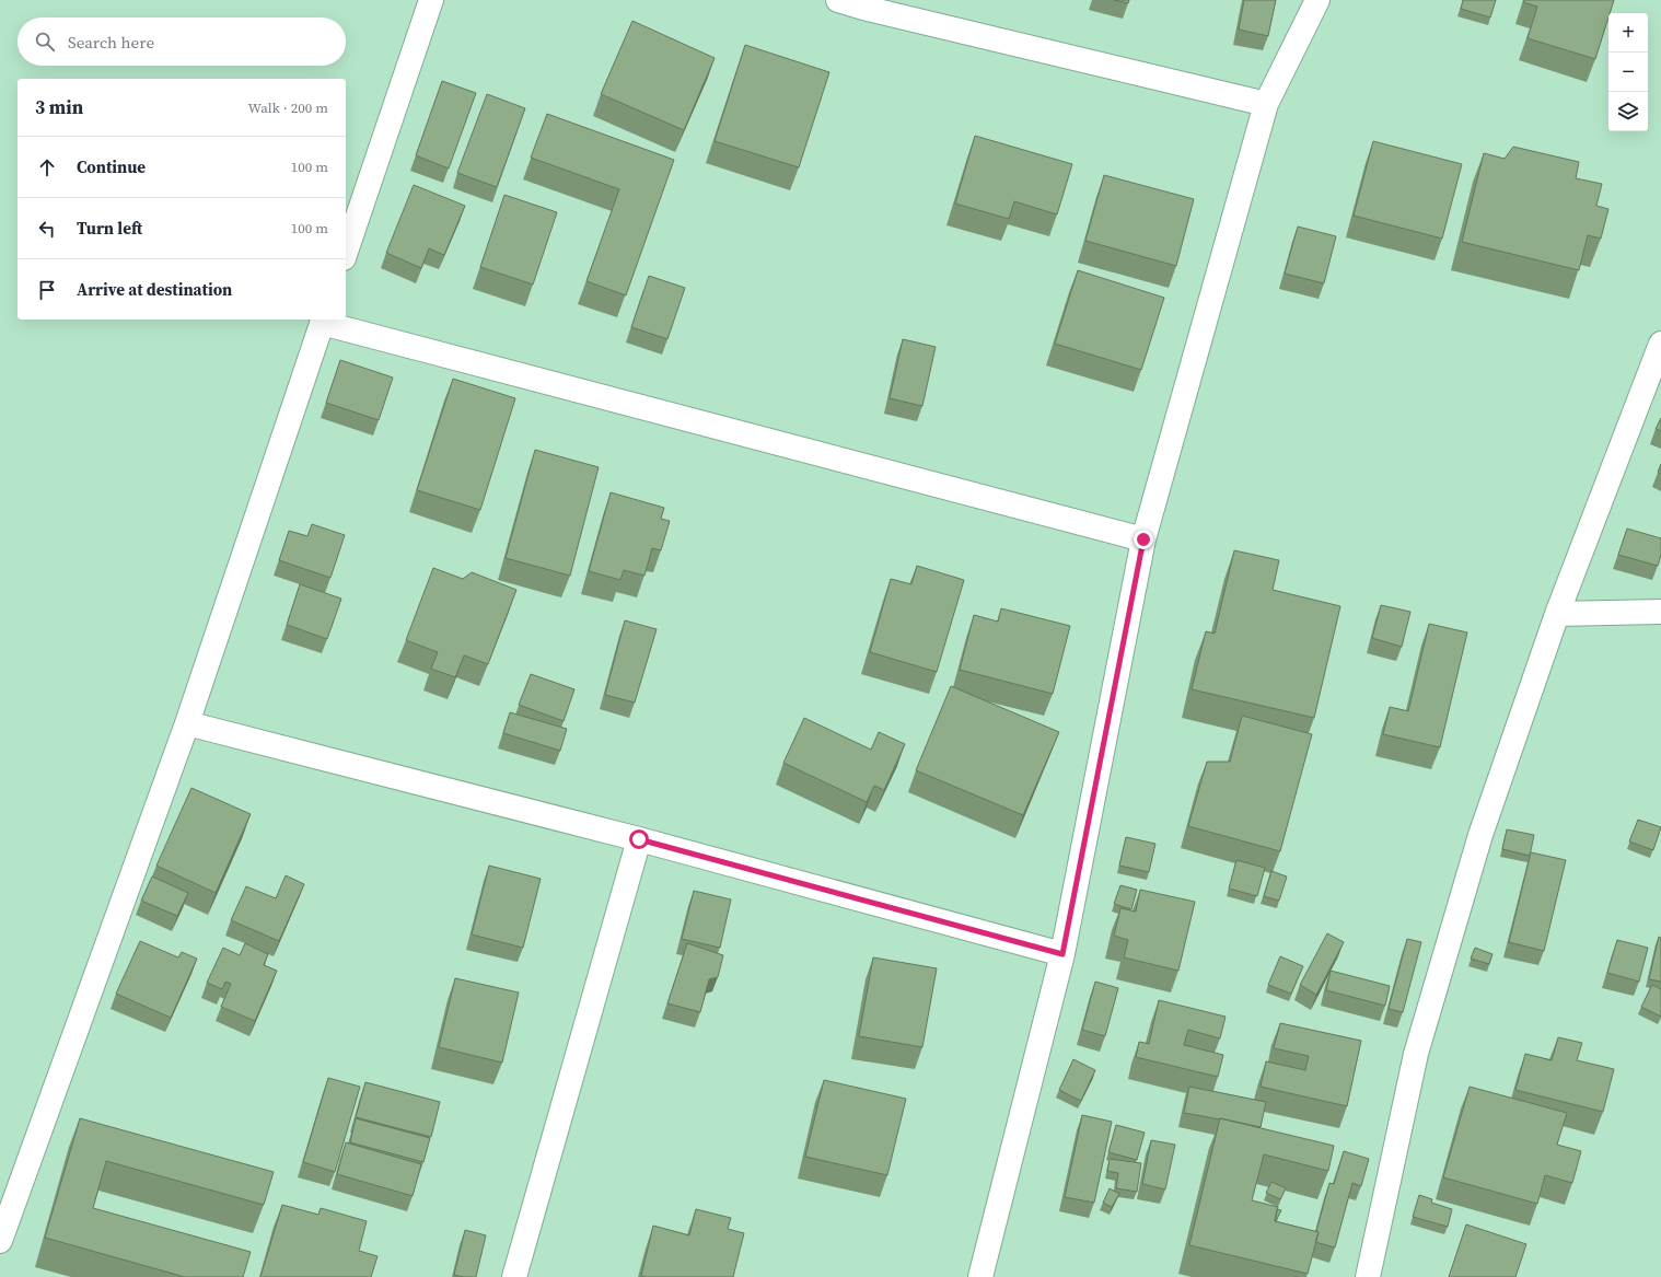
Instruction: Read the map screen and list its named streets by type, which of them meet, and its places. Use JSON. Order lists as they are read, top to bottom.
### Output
{
  "page": {
    "map_buttons": ["+", "−"],
    "search": "Search here",
    "heading": ["3 min", "Walk · 200 m"],
    "list": [
      ["Continue", "100 m"],
      ["Turn left", "100 m"],
      "Arrive at destination"
    ]
  }
}
